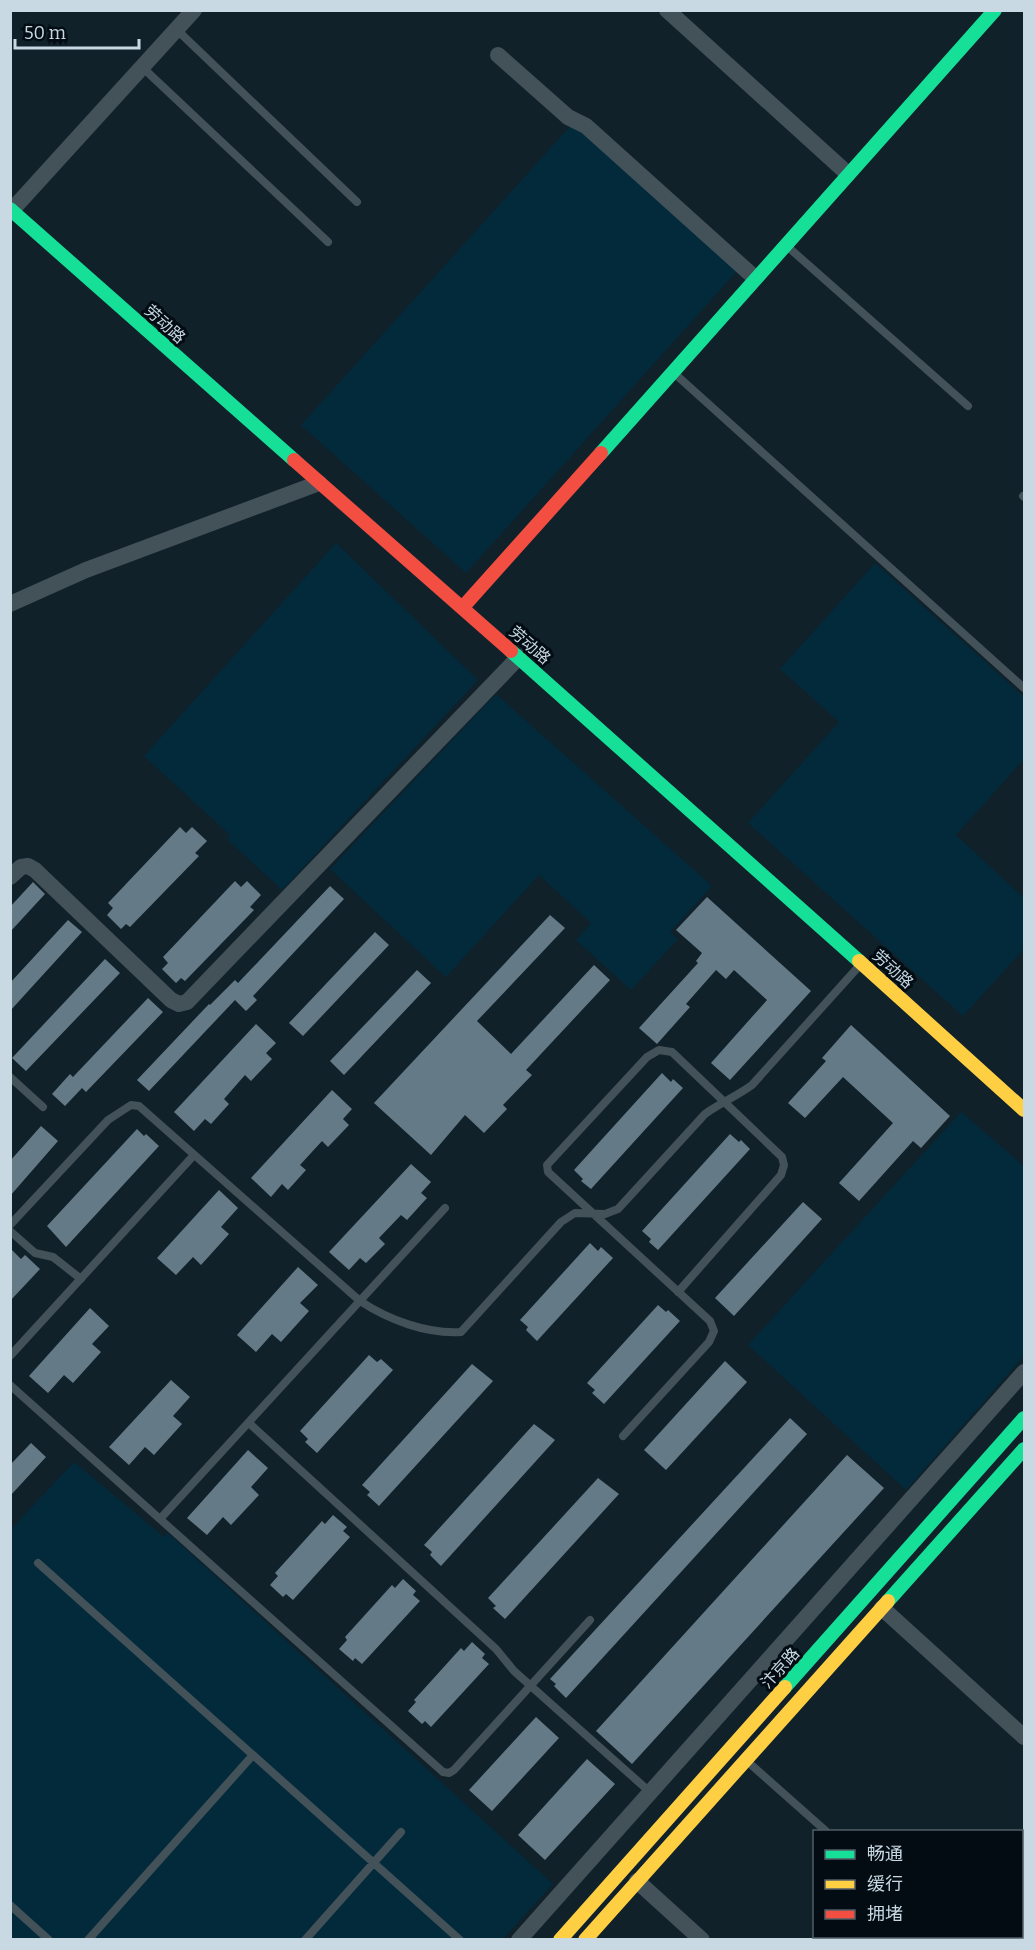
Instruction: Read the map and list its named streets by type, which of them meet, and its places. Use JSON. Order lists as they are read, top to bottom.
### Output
{
  "streets": {
    "street": ["劳动路", "汴京路"]
  },
  "legend": ["畅通", "缓行", "拥堵"],
  "scale_bar": "50 m"
}
